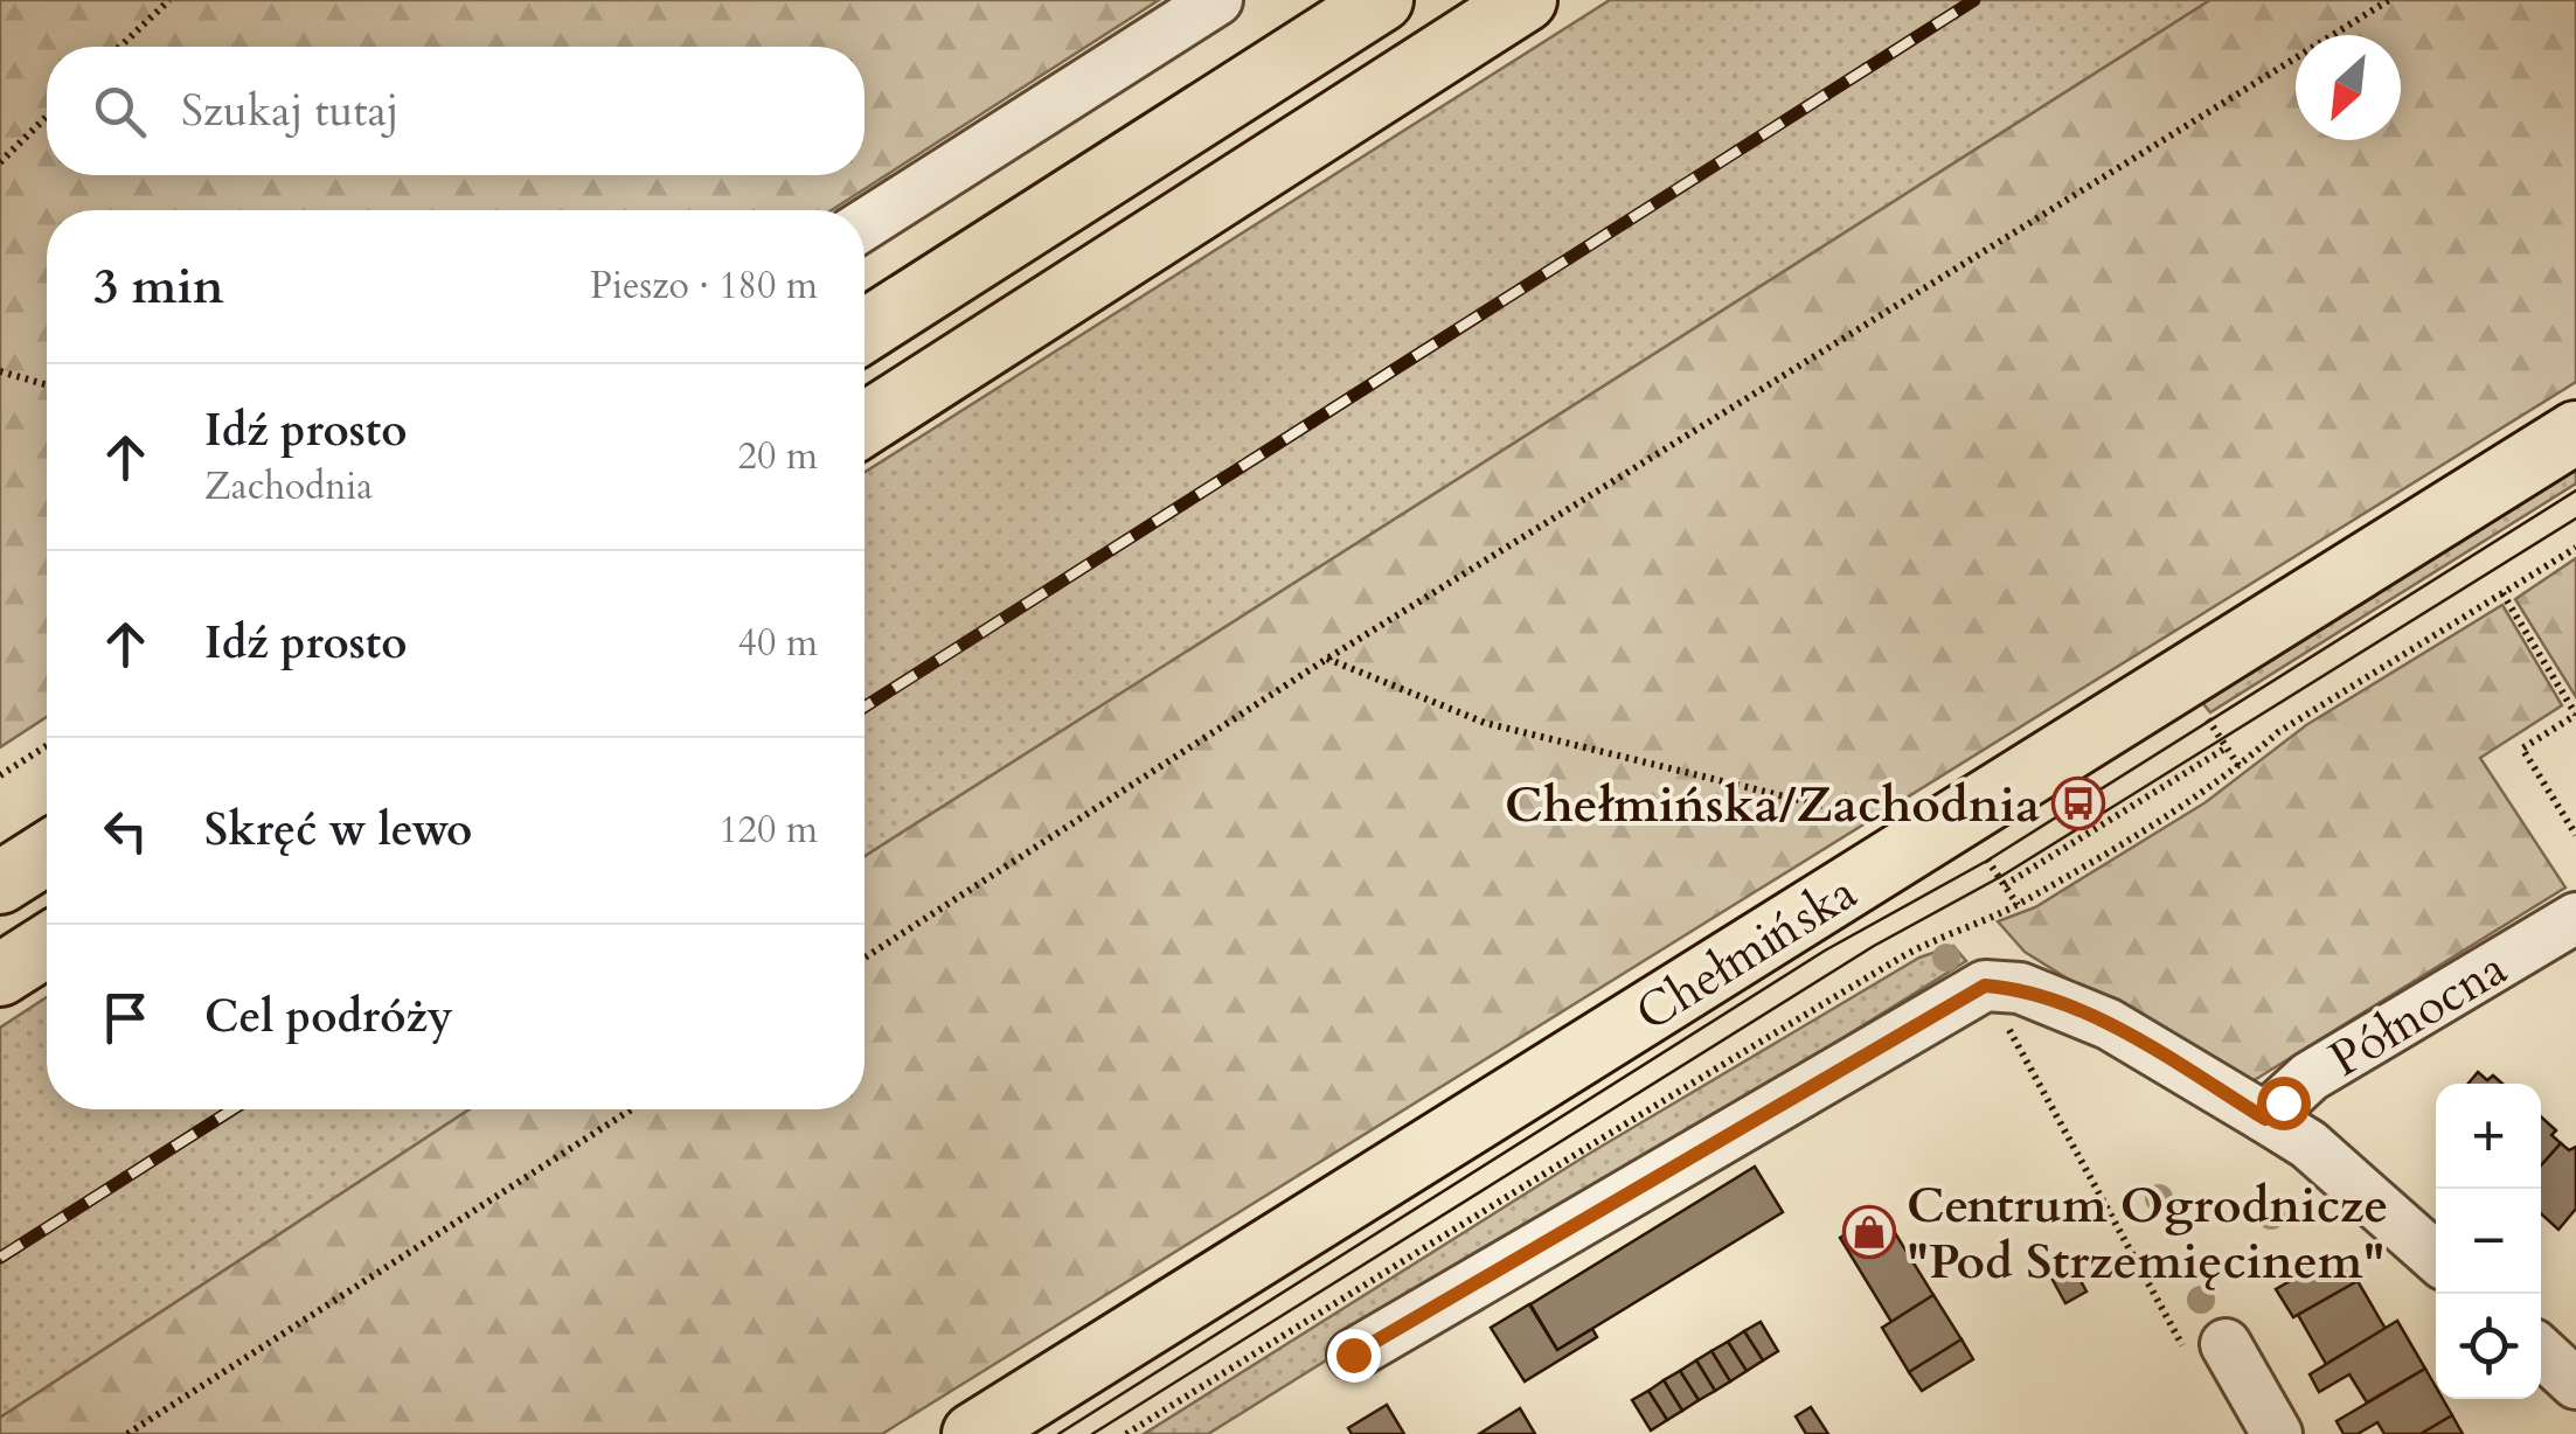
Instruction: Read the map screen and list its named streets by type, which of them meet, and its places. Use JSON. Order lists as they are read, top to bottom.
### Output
{
  "streets": {
    "main road": ["Chełmińska"],
    "street": ["Północna"]
  },
  "places": {
    "bus stop": ["Chełmińska/Zachodnia"],
    "shop": ["Centrum Ogrodnicze \"Pod Strzemięcinem\""]
  },
  "north": "bottom left",
  "page": {
    "search": "Szukaj tutaj",
    "heading": ["3 min", "Pieszo · 180 m"],
    "list": [
      ["Idź prosto", "Zachodnia", "20 m"],
      ["Idź prosto", "40 m"],
      ["Skręć w lewo", "120 m"],
      "Cel podróży"
    ],
    "map_buttons": ["+", "−"]
  }
}
